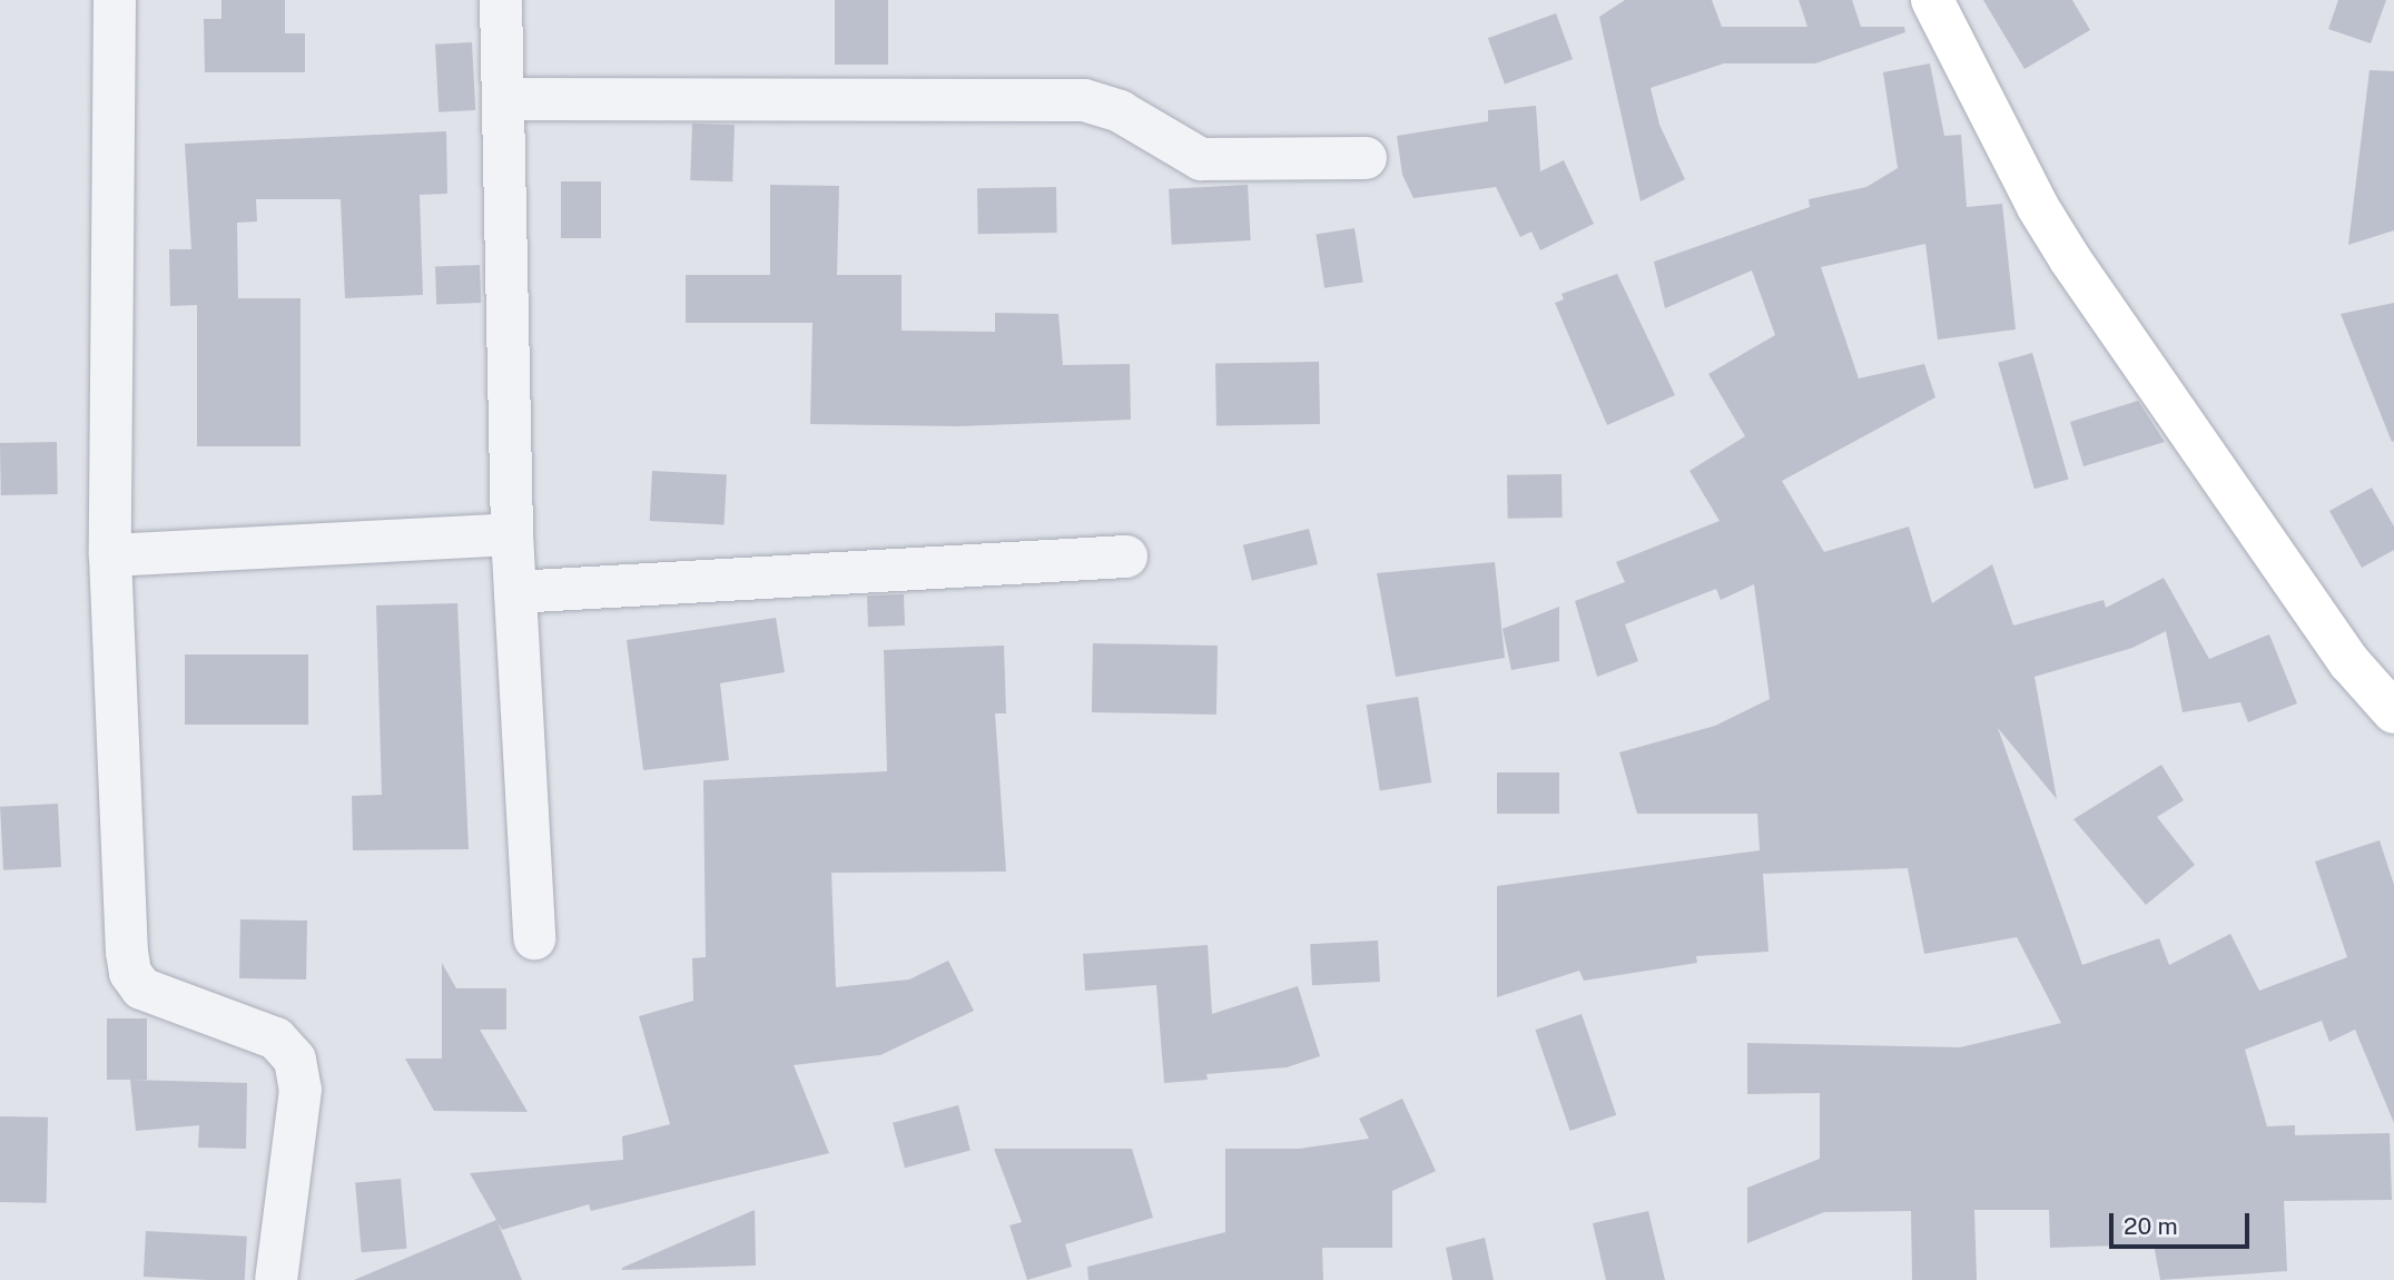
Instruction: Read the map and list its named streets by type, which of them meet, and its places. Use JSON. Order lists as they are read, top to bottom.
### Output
{
  "scale_bar": "20 m"
}
